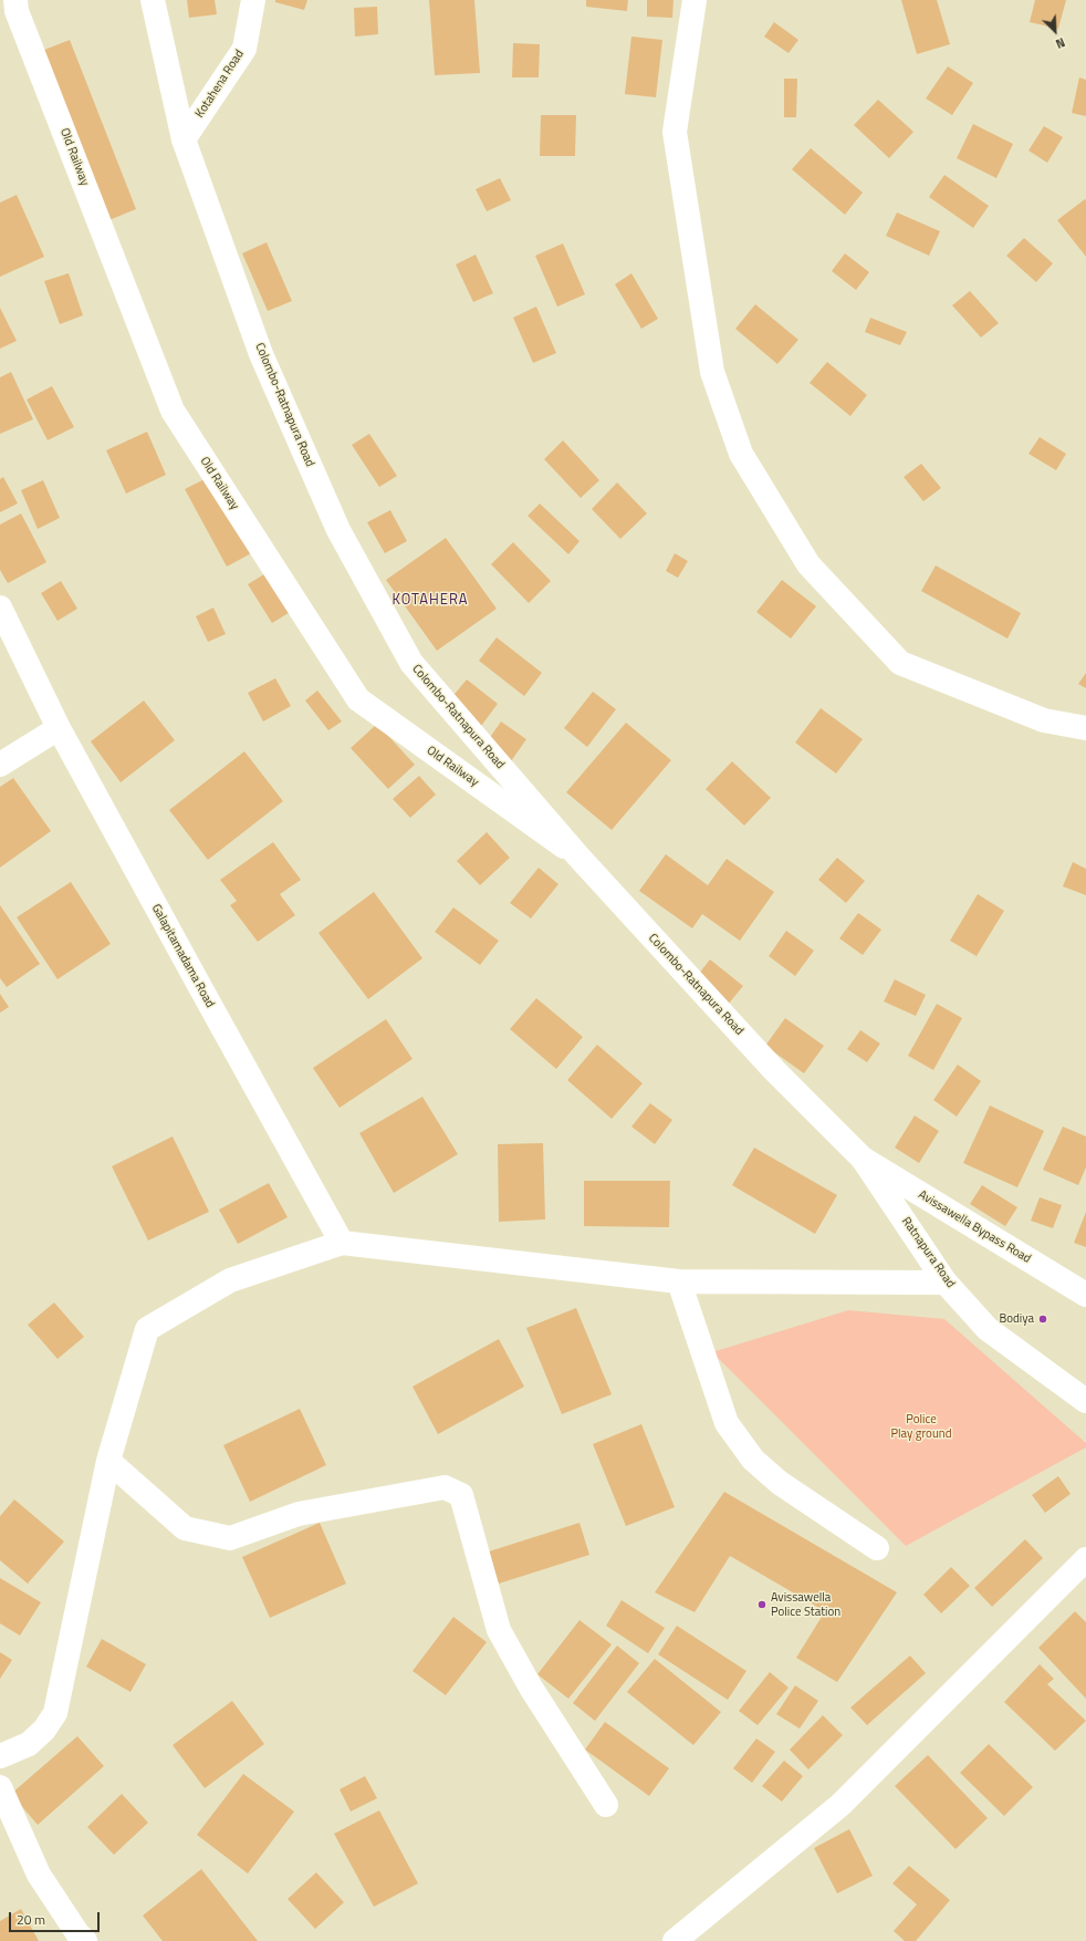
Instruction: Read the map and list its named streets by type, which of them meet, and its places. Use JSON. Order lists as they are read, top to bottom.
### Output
{
  "streets": {
    "main road": [
      "Kotahena Road",
      "Old Railway",
      "Colombo-Ratnapura Road",
      "Galapitamadama Road",
      "Avissawella Bypass Road",
      "Ratnapura Road"
    ]
  },
  "crossings": [
    ["Kotahena Road", "Colombo-Ratnapura Road"],
    ["Old Railway", "Colombo-Ratnapura Road"],
    ["Colombo-Ratnapura Road", "Avissawella Bypass Road"],
    ["Colombo-Ratnapura Road", "Ratnapura Road"],
    ["Avissawella Bypass Road", "Ratnapura Road"]
  ],
  "districts": ["KOTAHERA"],
  "parks": ["Police Play ground"],
  "places": ["Bodiya", "Avissawella Police Station"],
  "scale_bar": "20 m",
  "north": "bottom right"
}
